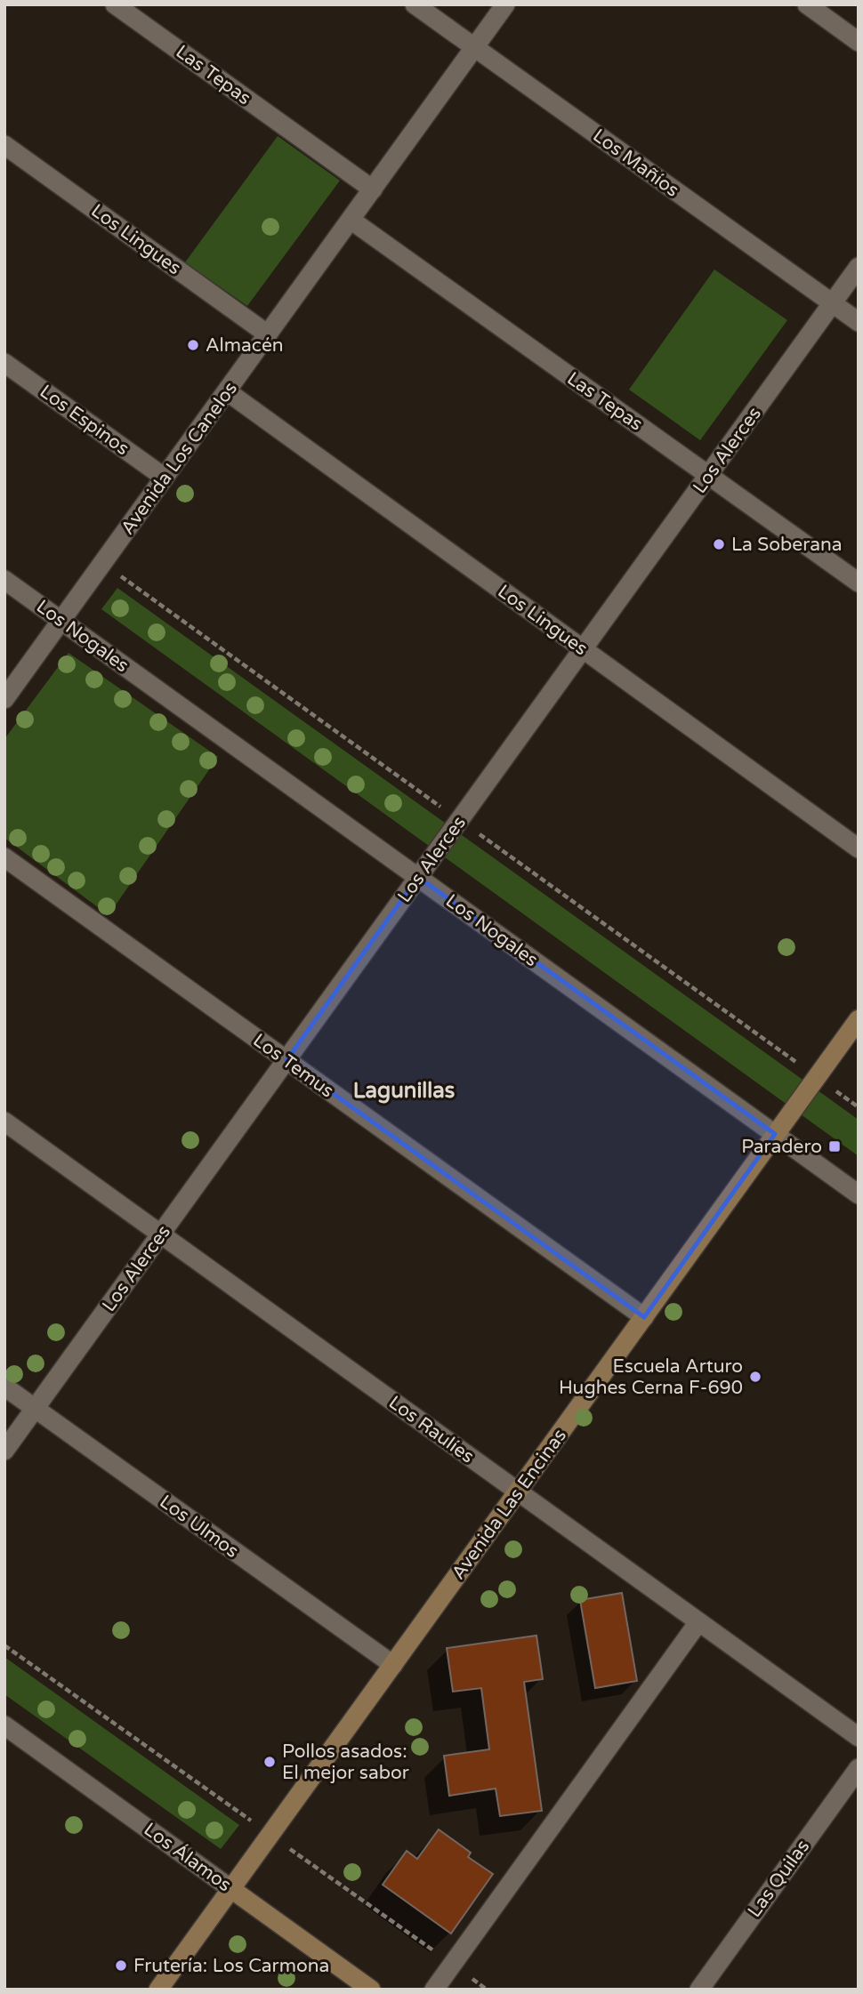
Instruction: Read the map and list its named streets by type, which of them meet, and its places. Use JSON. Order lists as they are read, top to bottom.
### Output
{
  "streets": {
    "street": [
      "Las Tepas",
      "Los Mañíos",
      "Los Lingues",
      "Los Espinos",
      "Los Alerces",
      "Avenida Los Canelos",
      "Los Nogales",
      "Los Temus",
      "Los Raulíes",
      "Avenida Las Encinas",
      "Los Ulmos",
      "Los Álamos",
      "Las Quilas"
    ]
  },
  "crossings": [
    ["Las Tepas", "Los Alerces"],
    ["Las Tepas", "Avenida Los Canelos"],
    ["Los Mañíos", "Los Alerces"],
    ["Los Mañíos", "Avenida Los Canelos"],
    ["Los Lingues", "Los Alerces"],
    ["Los Lingues", "Avenida Los Canelos"],
    ["Los Espinos", "Avenida Los Canelos"],
    ["Los Alerces", "Los Nogales"],
    ["Los Alerces", "Los Temus"],
    ["Los Alerces", "Los Raulíes"],
    ["Los Alerces", "Los Ulmos"],
    ["Avenida Los Canelos", "Los Nogales"],
    ["Los Nogales", "Avenida Las Encinas"],
    ["Los Temus", "Avenida Las Encinas"],
    ["Los Raulíes", "Avenida Las Encinas"],
    ["Avenida Las Encinas", "Los Ulmos"],
    ["Avenida Las Encinas", "Los Álamos"]
  ],
  "districts": ["Lagunillas"],
  "places": {
    "other": [
      "Almacén",
      "La Soberana",
      "Escuela Arturo Hughes Cerna F-690",
      "Pollos asados: El mejor sabor",
      "Frutería: Los Carmona"
    ],
    "transit": ["Paradero"]
  }
}
